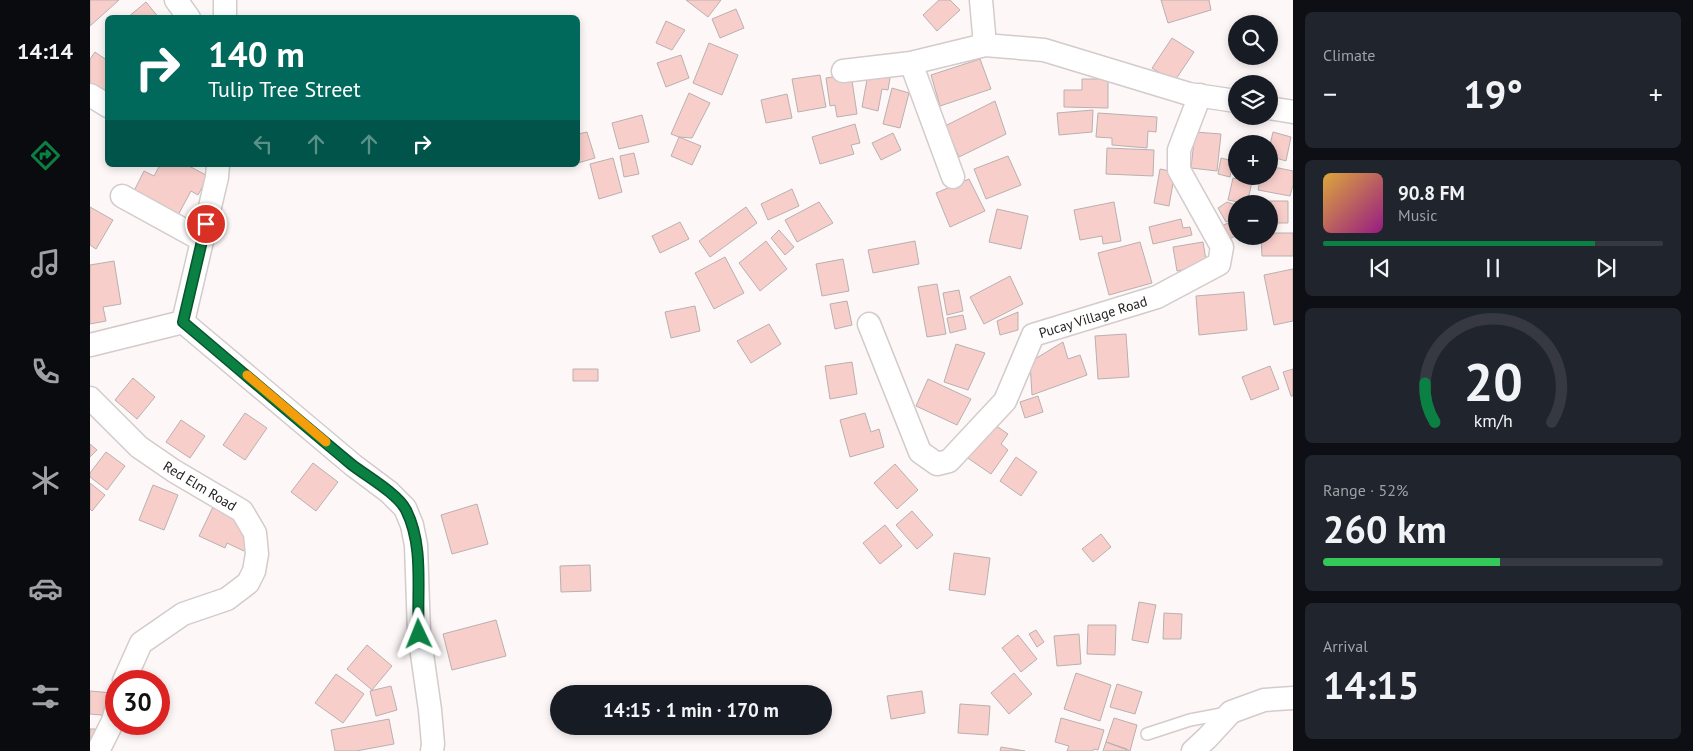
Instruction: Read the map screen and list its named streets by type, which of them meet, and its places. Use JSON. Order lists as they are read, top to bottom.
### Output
{
  "streets": {
    "street": ["Pucay Village Road", "Red Elm Road"]
  },
  "page": {
    "tabs": "14:14",
    "tile": [
      "Climate",
      ["Range · 52%", "260 km"],
      ["Arrival", "14:15"]
    ],
    "map_buttons": ["+", "−"],
    "turn": ["140 m", "Tulip Tree Street"],
    "heat": ["−", "19°", "+"],
    "song": ["90.8 FM", "Music"],
    "limit": "30",
    "trip": "14:15 · 1 min · 170 m",
    "gauge": ["20", "km/h"]
  }
}
